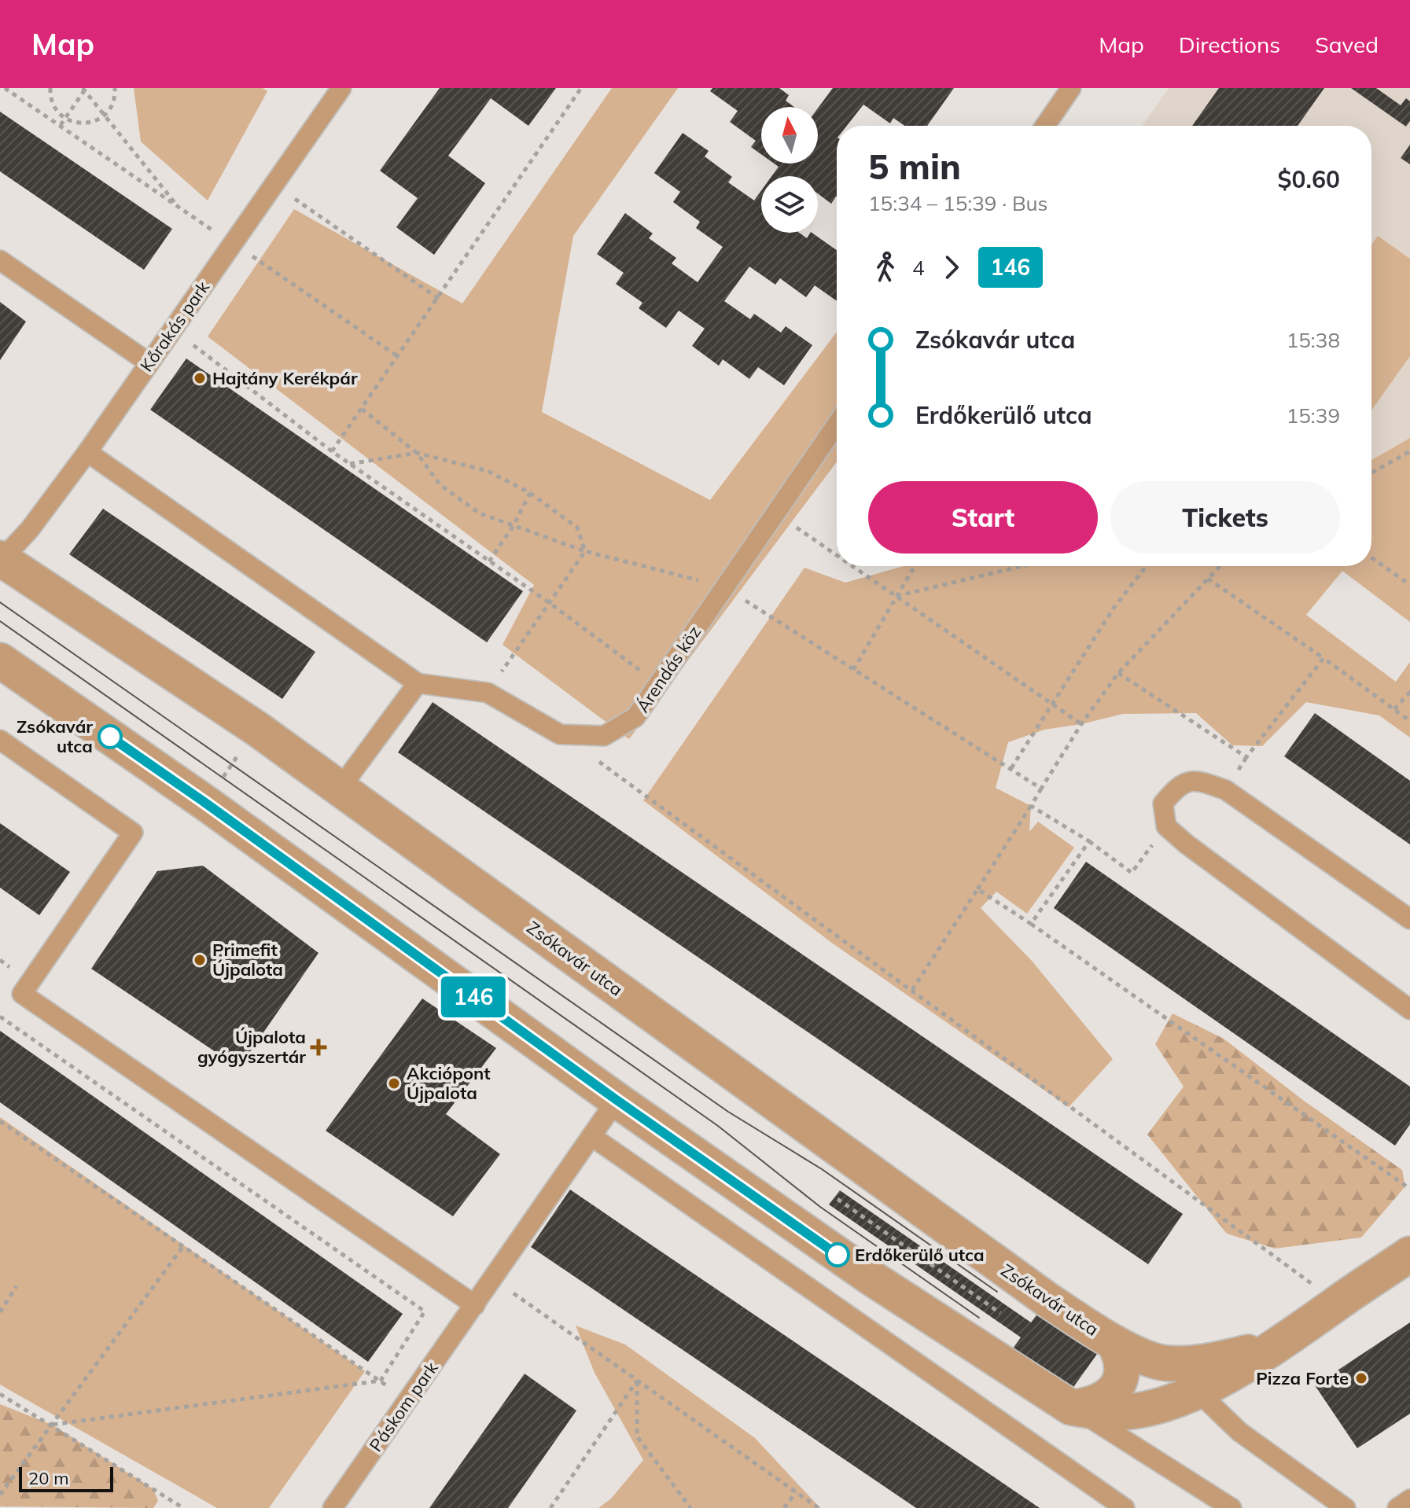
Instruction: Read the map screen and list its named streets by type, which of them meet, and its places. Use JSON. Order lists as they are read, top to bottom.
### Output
{
  "streets": {
    "street": ["Zsókavár utca"],
    "lane": ["Kőrakás park", "Árendás köz", "Páskom park"]
  },
  "crossings": [
    ["Kőrakás park", "Zsókavár utca"]
  ],
  "places": {
    "other": [
      "Hajtány Kerékpár",
      "Zsókavár utca",
      "Primefit Újpalota",
      "Akciópont Újpalota",
      "Erdőkerülő utca",
      "Pizza Forte"
    ],
    "health": ["Újpalota gyógyszertár"]
  },
  "lines": ["bus line 146"],
  "scale_bar": "20 m",
  "north": "top",
  "page": {
    "header": "Map",
    "nav": ["Map", "Directions", "Saved"],
    "on_map": "146",
    "heading": ["5 min", "15:34 – 15:39 · Bus", "$0.60"],
    "legs": ["4", "146"],
    "list": [
      {
        "name": "Zsókavár utca",
        "value": "15:38"
      },
      {
        "name": "Erdőkerülő utca",
        "value": "15:39"
      }
    ],
    "buttons": ["Start", "Tickets"],
    "scale": "20 m"
  }
}
